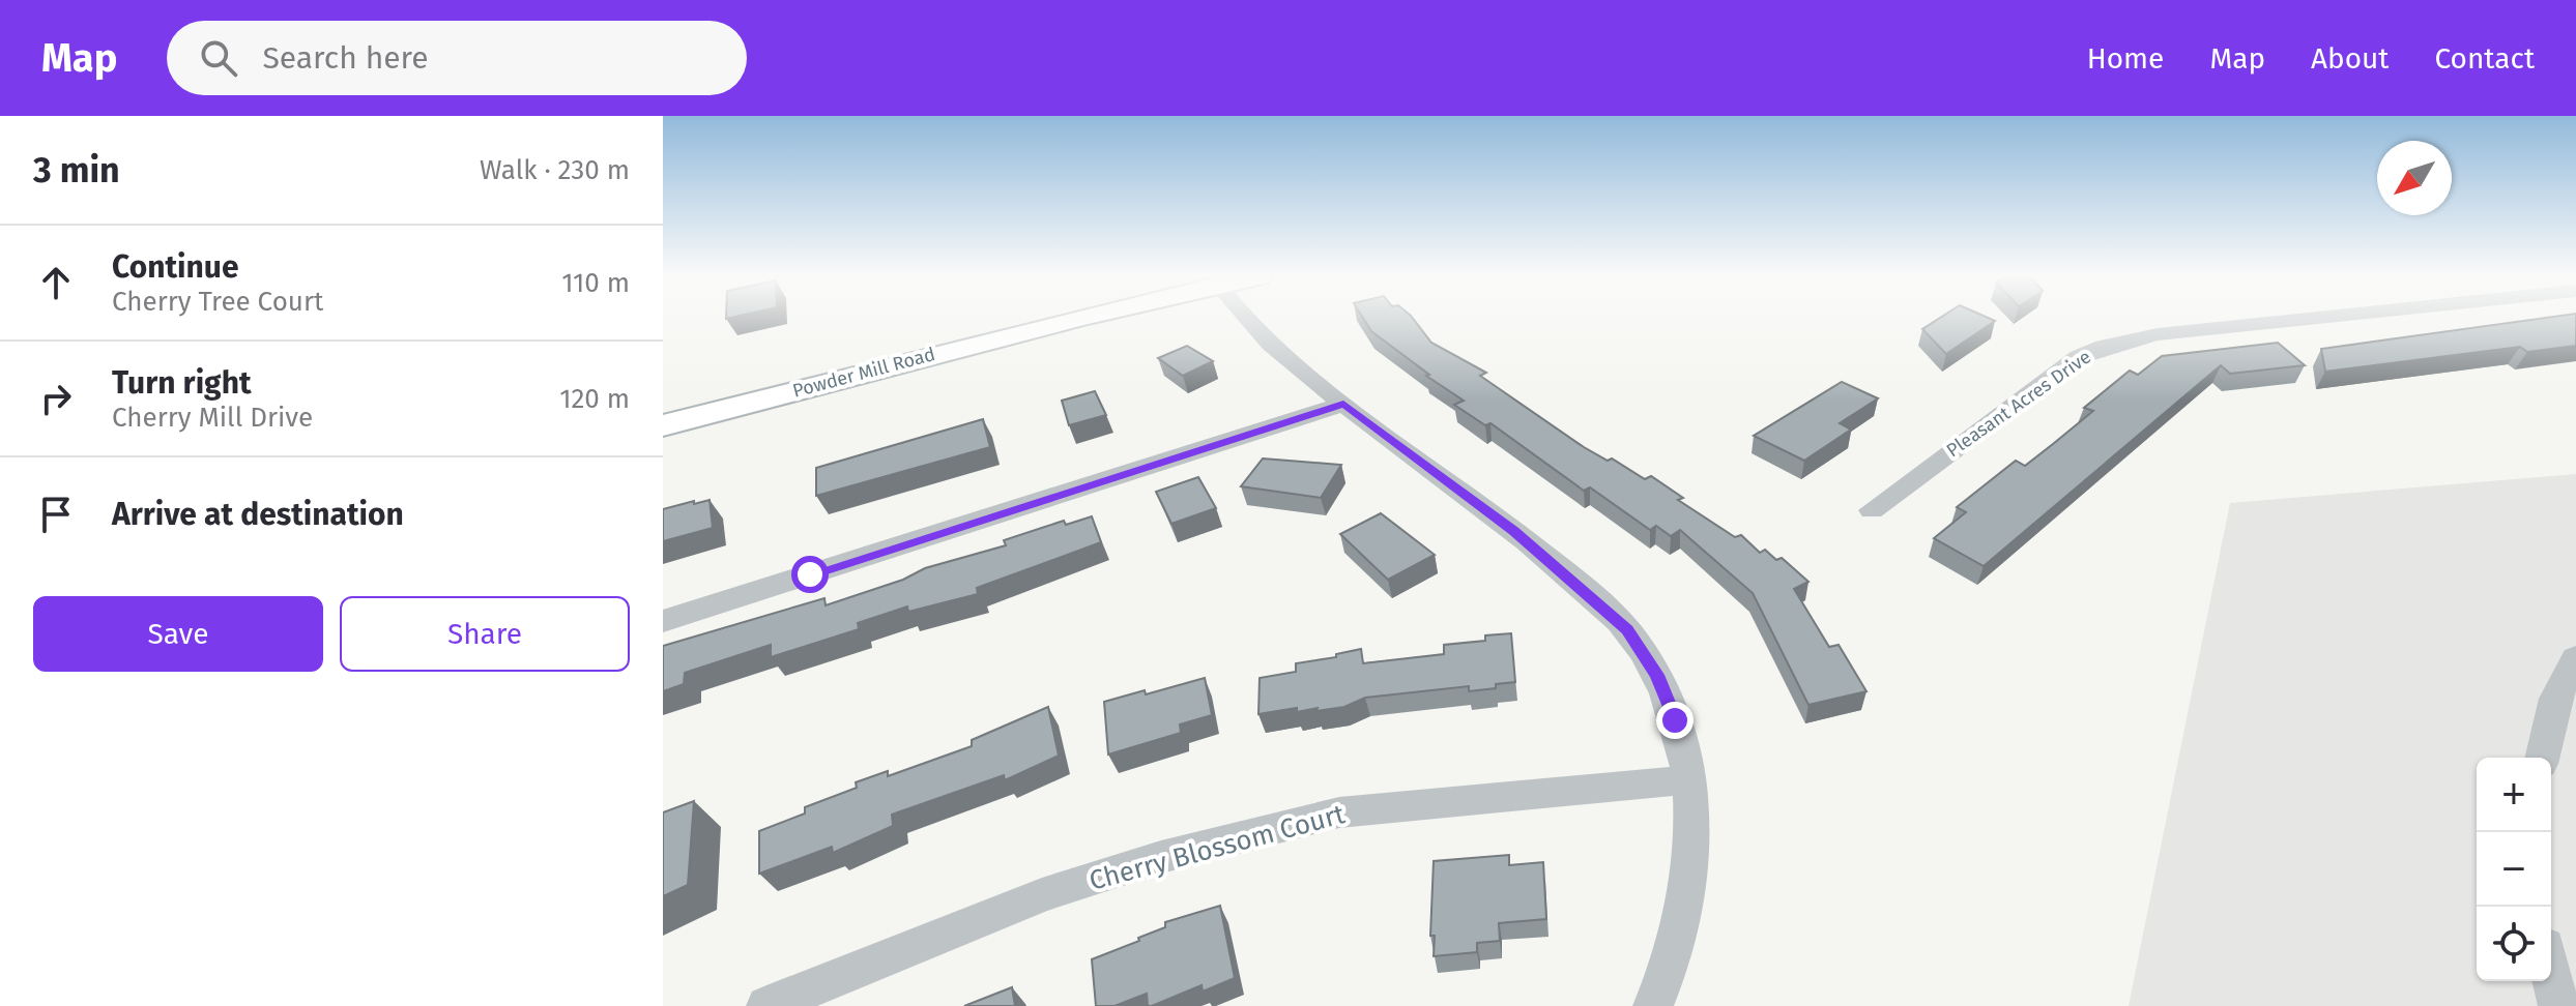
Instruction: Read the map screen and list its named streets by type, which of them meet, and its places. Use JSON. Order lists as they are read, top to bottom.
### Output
{
  "streets": {
    "main road": ["Powder Mill Road"],
    "street": ["Pleasant Acres Drive", "Cherry Blossom Court"]
  },
  "north": "bottom left",
  "page": {
    "header": "Map",
    "search": "Search here",
    "nav": [
      "Home",
      "Map",
      "About",
      "Contact"
    ],
    "heading": ["3 min", "Walk · 230 m"],
    "list": [
      ["Continue", "Cherry Tree Court", "110 m"],
      ["Turn right", "Cherry Mill Drive", "120 m"],
      "Arrive at destination"
    ],
    "buttons": ["Save", "Share"],
    "map_buttons": ["+", "−"]
  }
}
